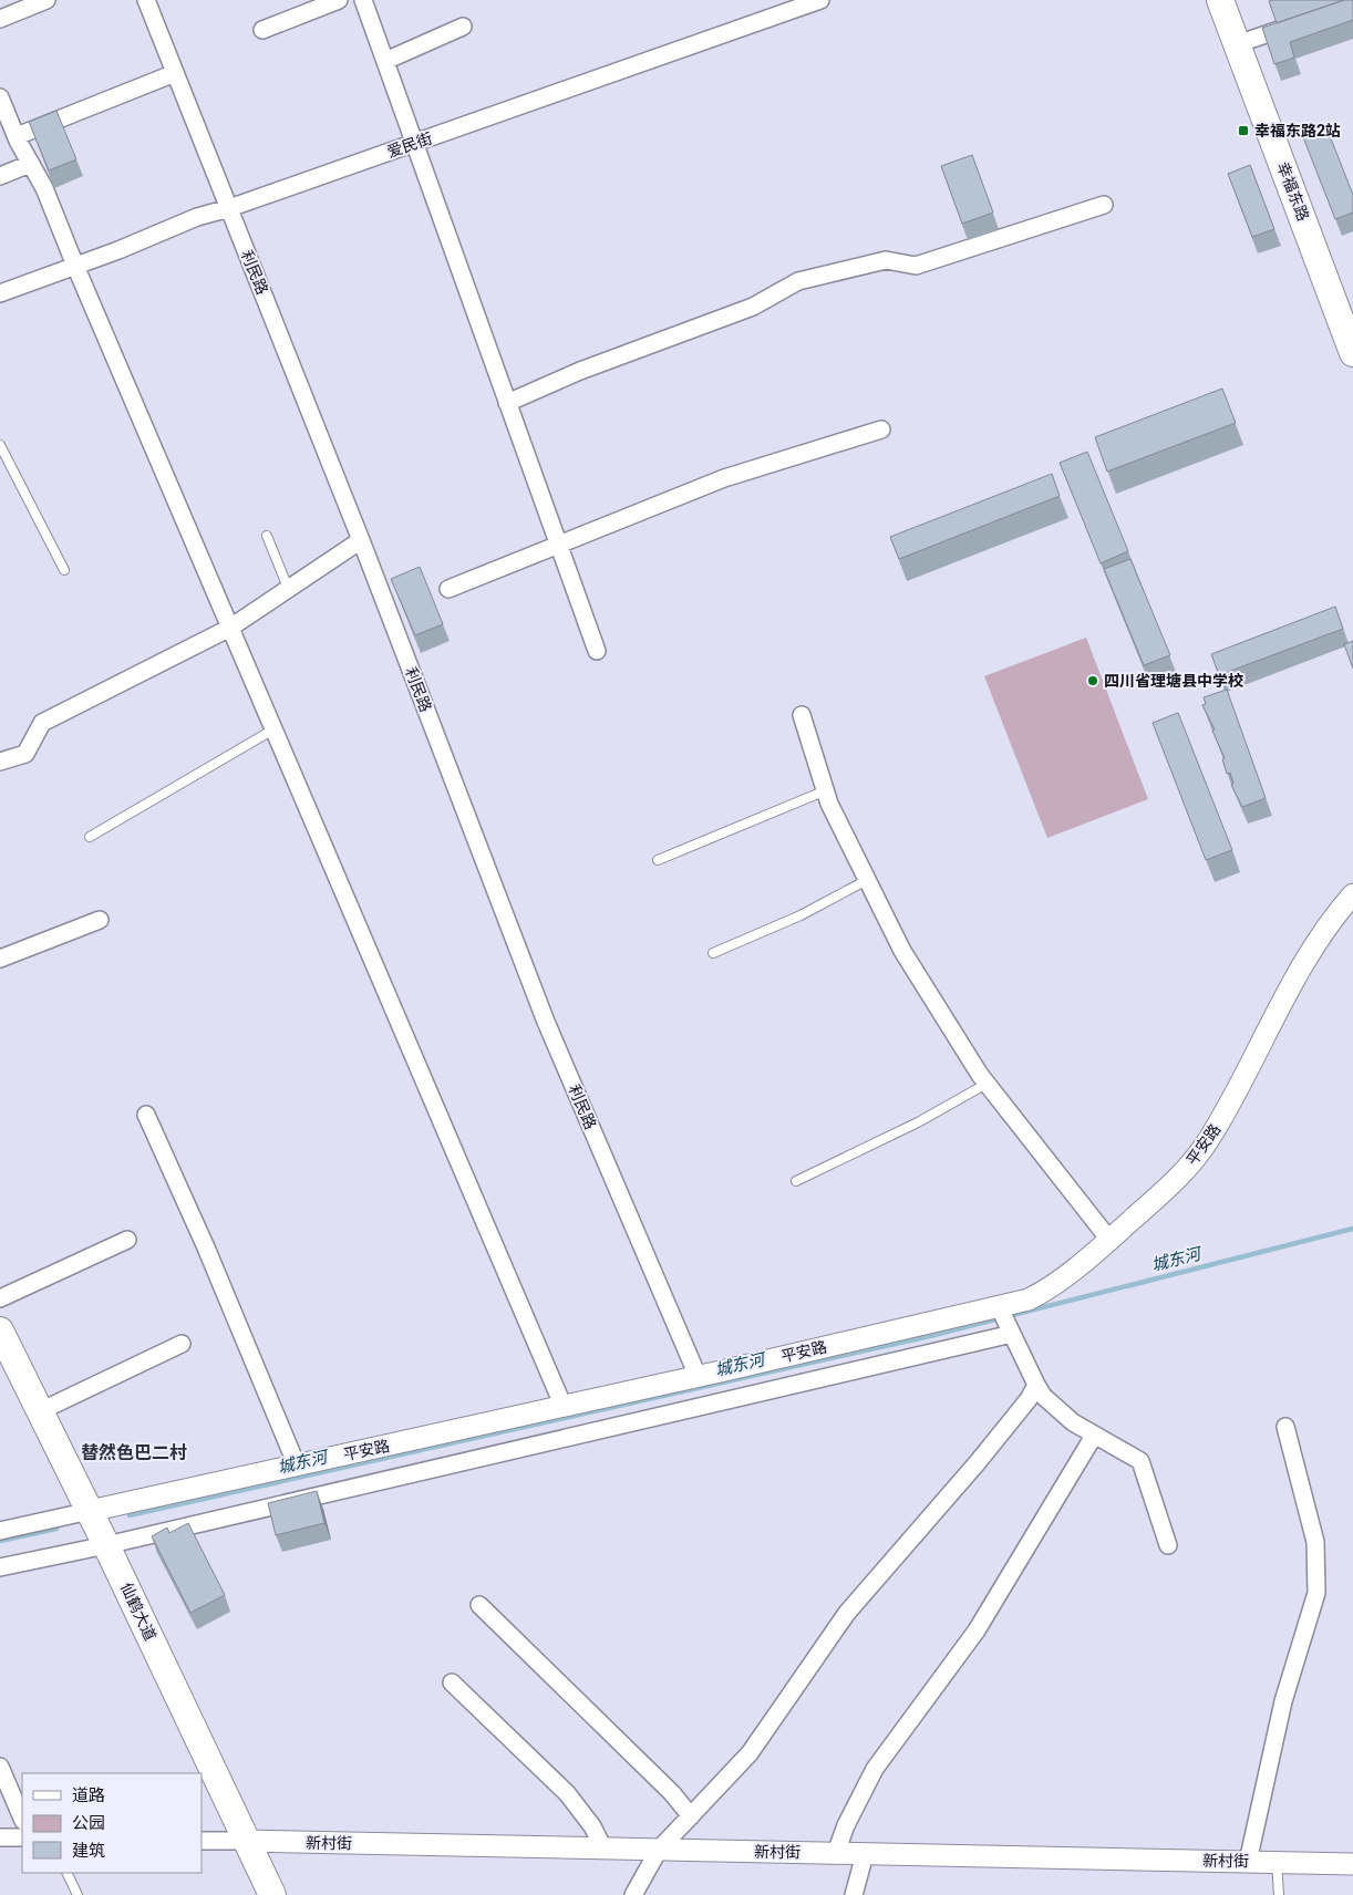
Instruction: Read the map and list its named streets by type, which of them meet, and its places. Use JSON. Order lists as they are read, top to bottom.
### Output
{
  "streets": {
    "main road": ["幸福东路", "仙鹤大道"],
    "street": [
      "爱民街",
      "利民路",
      "平安路",
      "新村街"
    ]
  },
  "crossings": [
    ["爱民街", "利民路"],
    ["利民路", "平安路"],
    ["平安路", "仙鹤大道"],
    ["仙鹤大道", "新村街"]
  ],
  "districts": ["替然色巴二村"],
  "water": ["城东河"],
  "places": {
    "transit": ["幸福东路2站"],
    "other": ["四川省理塘县中学校"]
  },
  "legend": ["道路", "公园", "建筑"]
}
